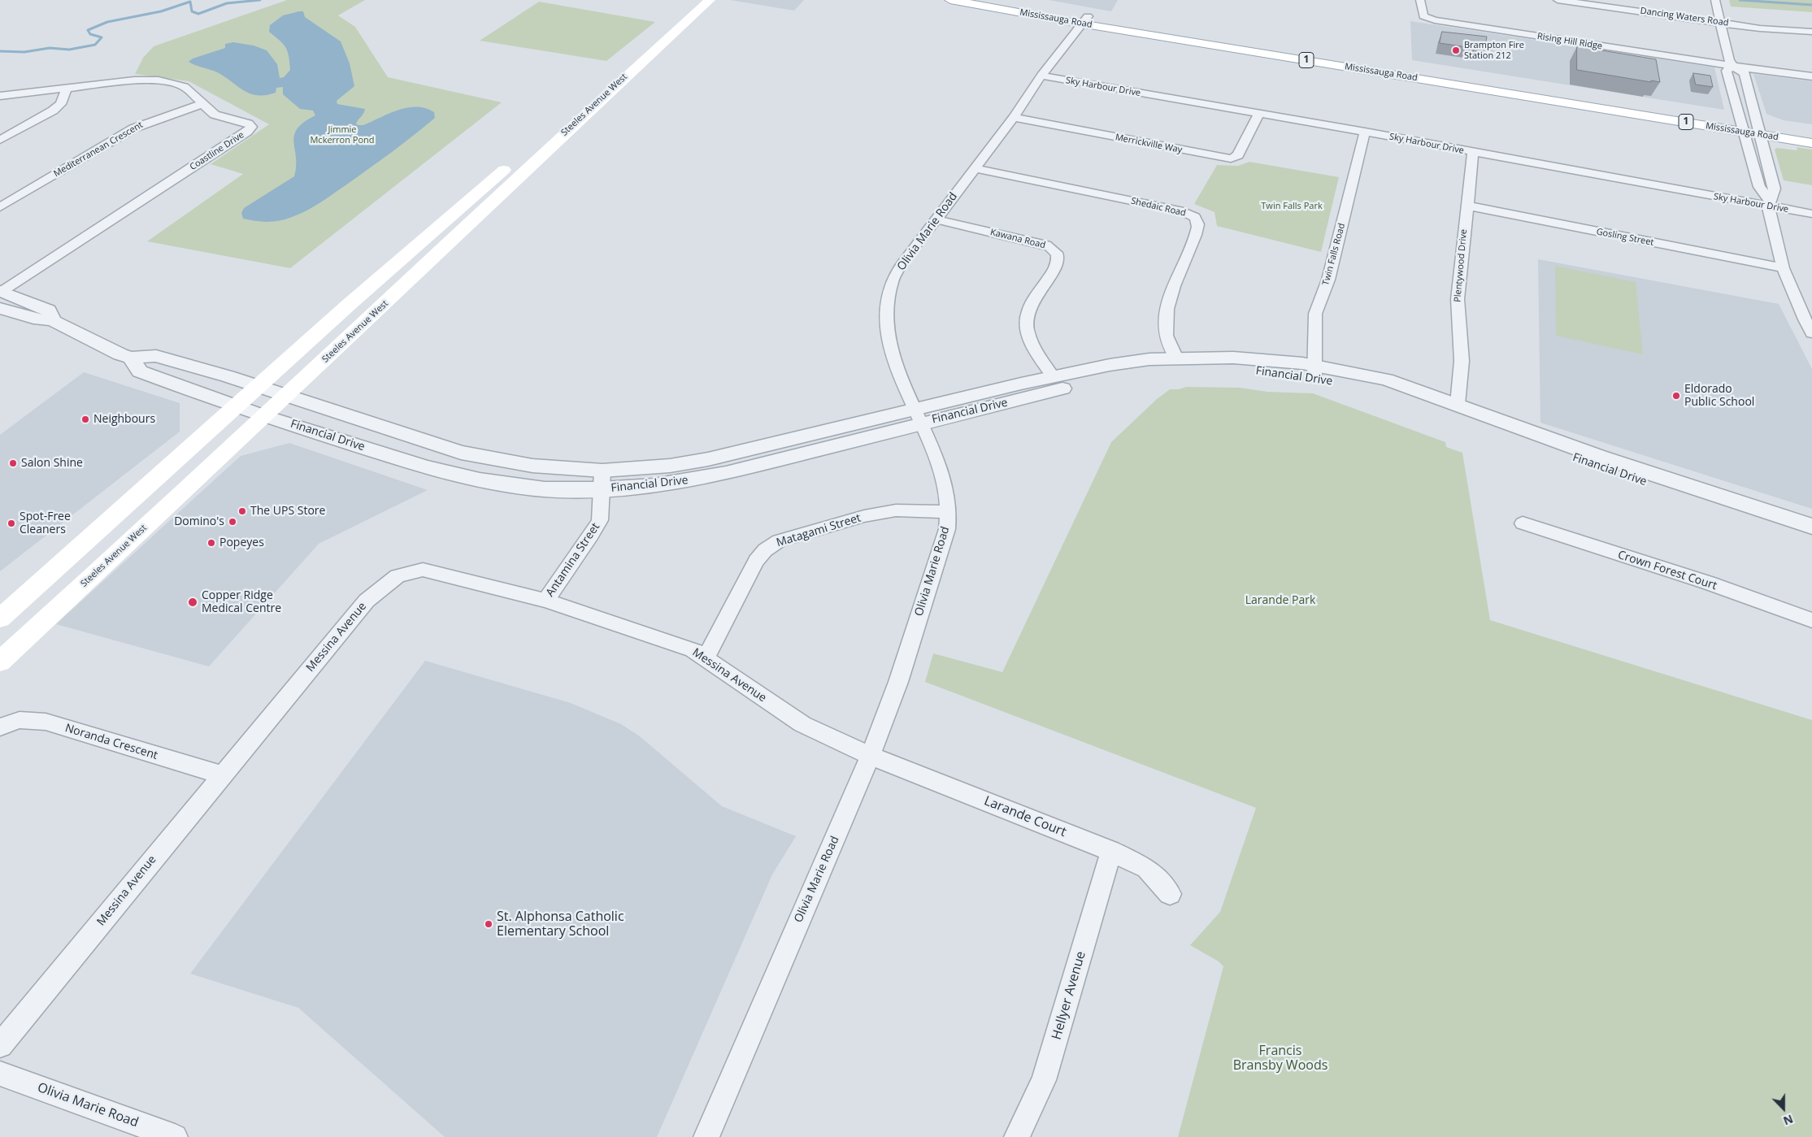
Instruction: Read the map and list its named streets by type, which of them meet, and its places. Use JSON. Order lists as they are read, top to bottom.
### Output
{
  "streets": {
    "main road": ["Mississauga Road", "1", "Steeles Avenue West"],
    "street": [
      "Dancing Waters Road",
      "Rising Hill Ridge",
      "Sky Harbour Drive",
      "Merrickville Way",
      "Mediterranean Crescent",
      "Coastline Drive",
      "Shedaic Road",
      "Olivia Marie Road",
      "Gosling Street",
      "Kawana Road",
      "Twin Falls Road",
      "Plentywood Drive",
      "Financial Drive",
      "Matagami Street",
      "Antamina Street",
      "Crown Forest Court",
      "Messina Avenue",
      "Noranda Crescent",
      "Larande Court",
      "Hellyer Avenue"
    ]
  },
  "crossings": [
    ["Mississauga Road", "Olivia Marie Road"],
    ["Sky Harbour Drive", "Merrickville Way"],
    ["Sky Harbour Drive", "Olivia Marie Road"],
    ["Sky Harbour Drive", "Twin Falls Road"],
    ["Sky Harbour Drive", "Plentywood Drive"],
    ["Steeles Avenue West", "Financial Drive"],
    ["Merrickville Way", "Olivia Marie Road"],
    ["Mediterranean Crescent", "Coastline Drive"],
    ["Coastline Drive", "Financial Drive"],
    ["Shedaic Road", "Olivia Marie Road"],
    ["Shedaic Road", "Financial Drive"],
    ["Olivia Marie Road", "Kawana Road"],
    ["Olivia Marie Road", "Financial Drive"],
    ["Olivia Marie Road", "Matagami Street"],
    ["Olivia Marie Road", "Messina Avenue"],
    ["Olivia Marie Road", "Larande Court"],
    ["Gosling Street", "Plentywood Drive"],
    ["Kawana Road", "Financial Drive"],
    ["Twin Falls Road", "Financial Drive"],
    ["Plentywood Drive", "Financial Drive"],
    ["Financial Drive", "Antamina Street"],
    ["Matagami Street", "Messina Avenue"],
    ["Antamina Street", "Messina Avenue"],
    ["Messina Avenue", "Noranda Crescent"],
    ["Messina Avenue", "Larande Court"],
    ["Larande Court", "Hellyer Avenue"]
  ],
  "parks": [
    "Jimmie Mckerron Pond",
    "Twin Falls Park",
    "Larande Park",
    "Francis Bransby Woods"
  ],
  "places": [
    "Brampton Fire Station 212",
    "Eldorado Public School",
    "Neighbours",
    "Salon Shine",
    "The UPS Store",
    "Domino's",
    "Spot-Free Cleaners",
    "Popeyes",
    "Copper Ridge Medical Centre",
    "St. Alphonsa Catholic Elementary School"
  ],
  "north": "bottom"
}
